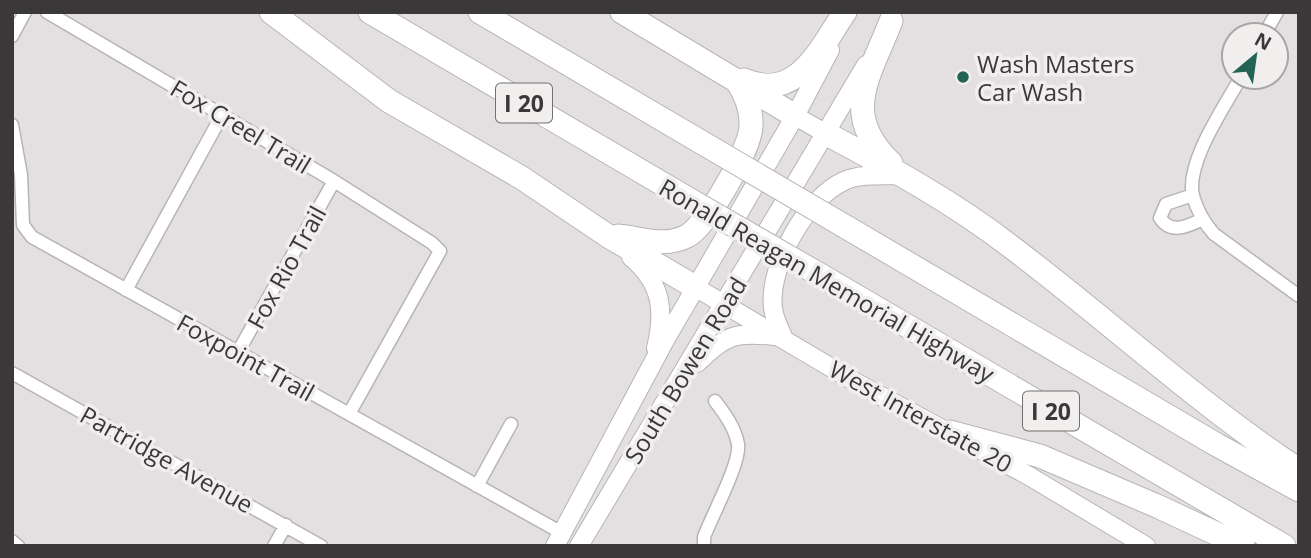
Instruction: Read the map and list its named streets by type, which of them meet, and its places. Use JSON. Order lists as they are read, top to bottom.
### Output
{
  "streets": {
    "highway": ["I 20", "Ronald Reagan Memorial Highway"],
    "main road": ["South Bowen Road", "West Interstate 20"],
    "street": [
      "Fox Creel Trail",
      "Fox Rio Trail",
      "Foxpoint Trail",
      "Partridge Avenue"
    ]
  },
  "crossings": [
    ["Fox Creel Trail", "Fox Rio Trail"],
    ["Fox Creel Trail", "Foxpoint Trail"],
    ["Fox Rio Trail", "Foxpoint Trail"],
    ["Foxpoint Trail", "South Bowen Road"],
    ["South Bowen Road", "West Interstate 20"]
  ],
  "places": ["Wash Masters Car Wash"],
  "north": "top right"
}
